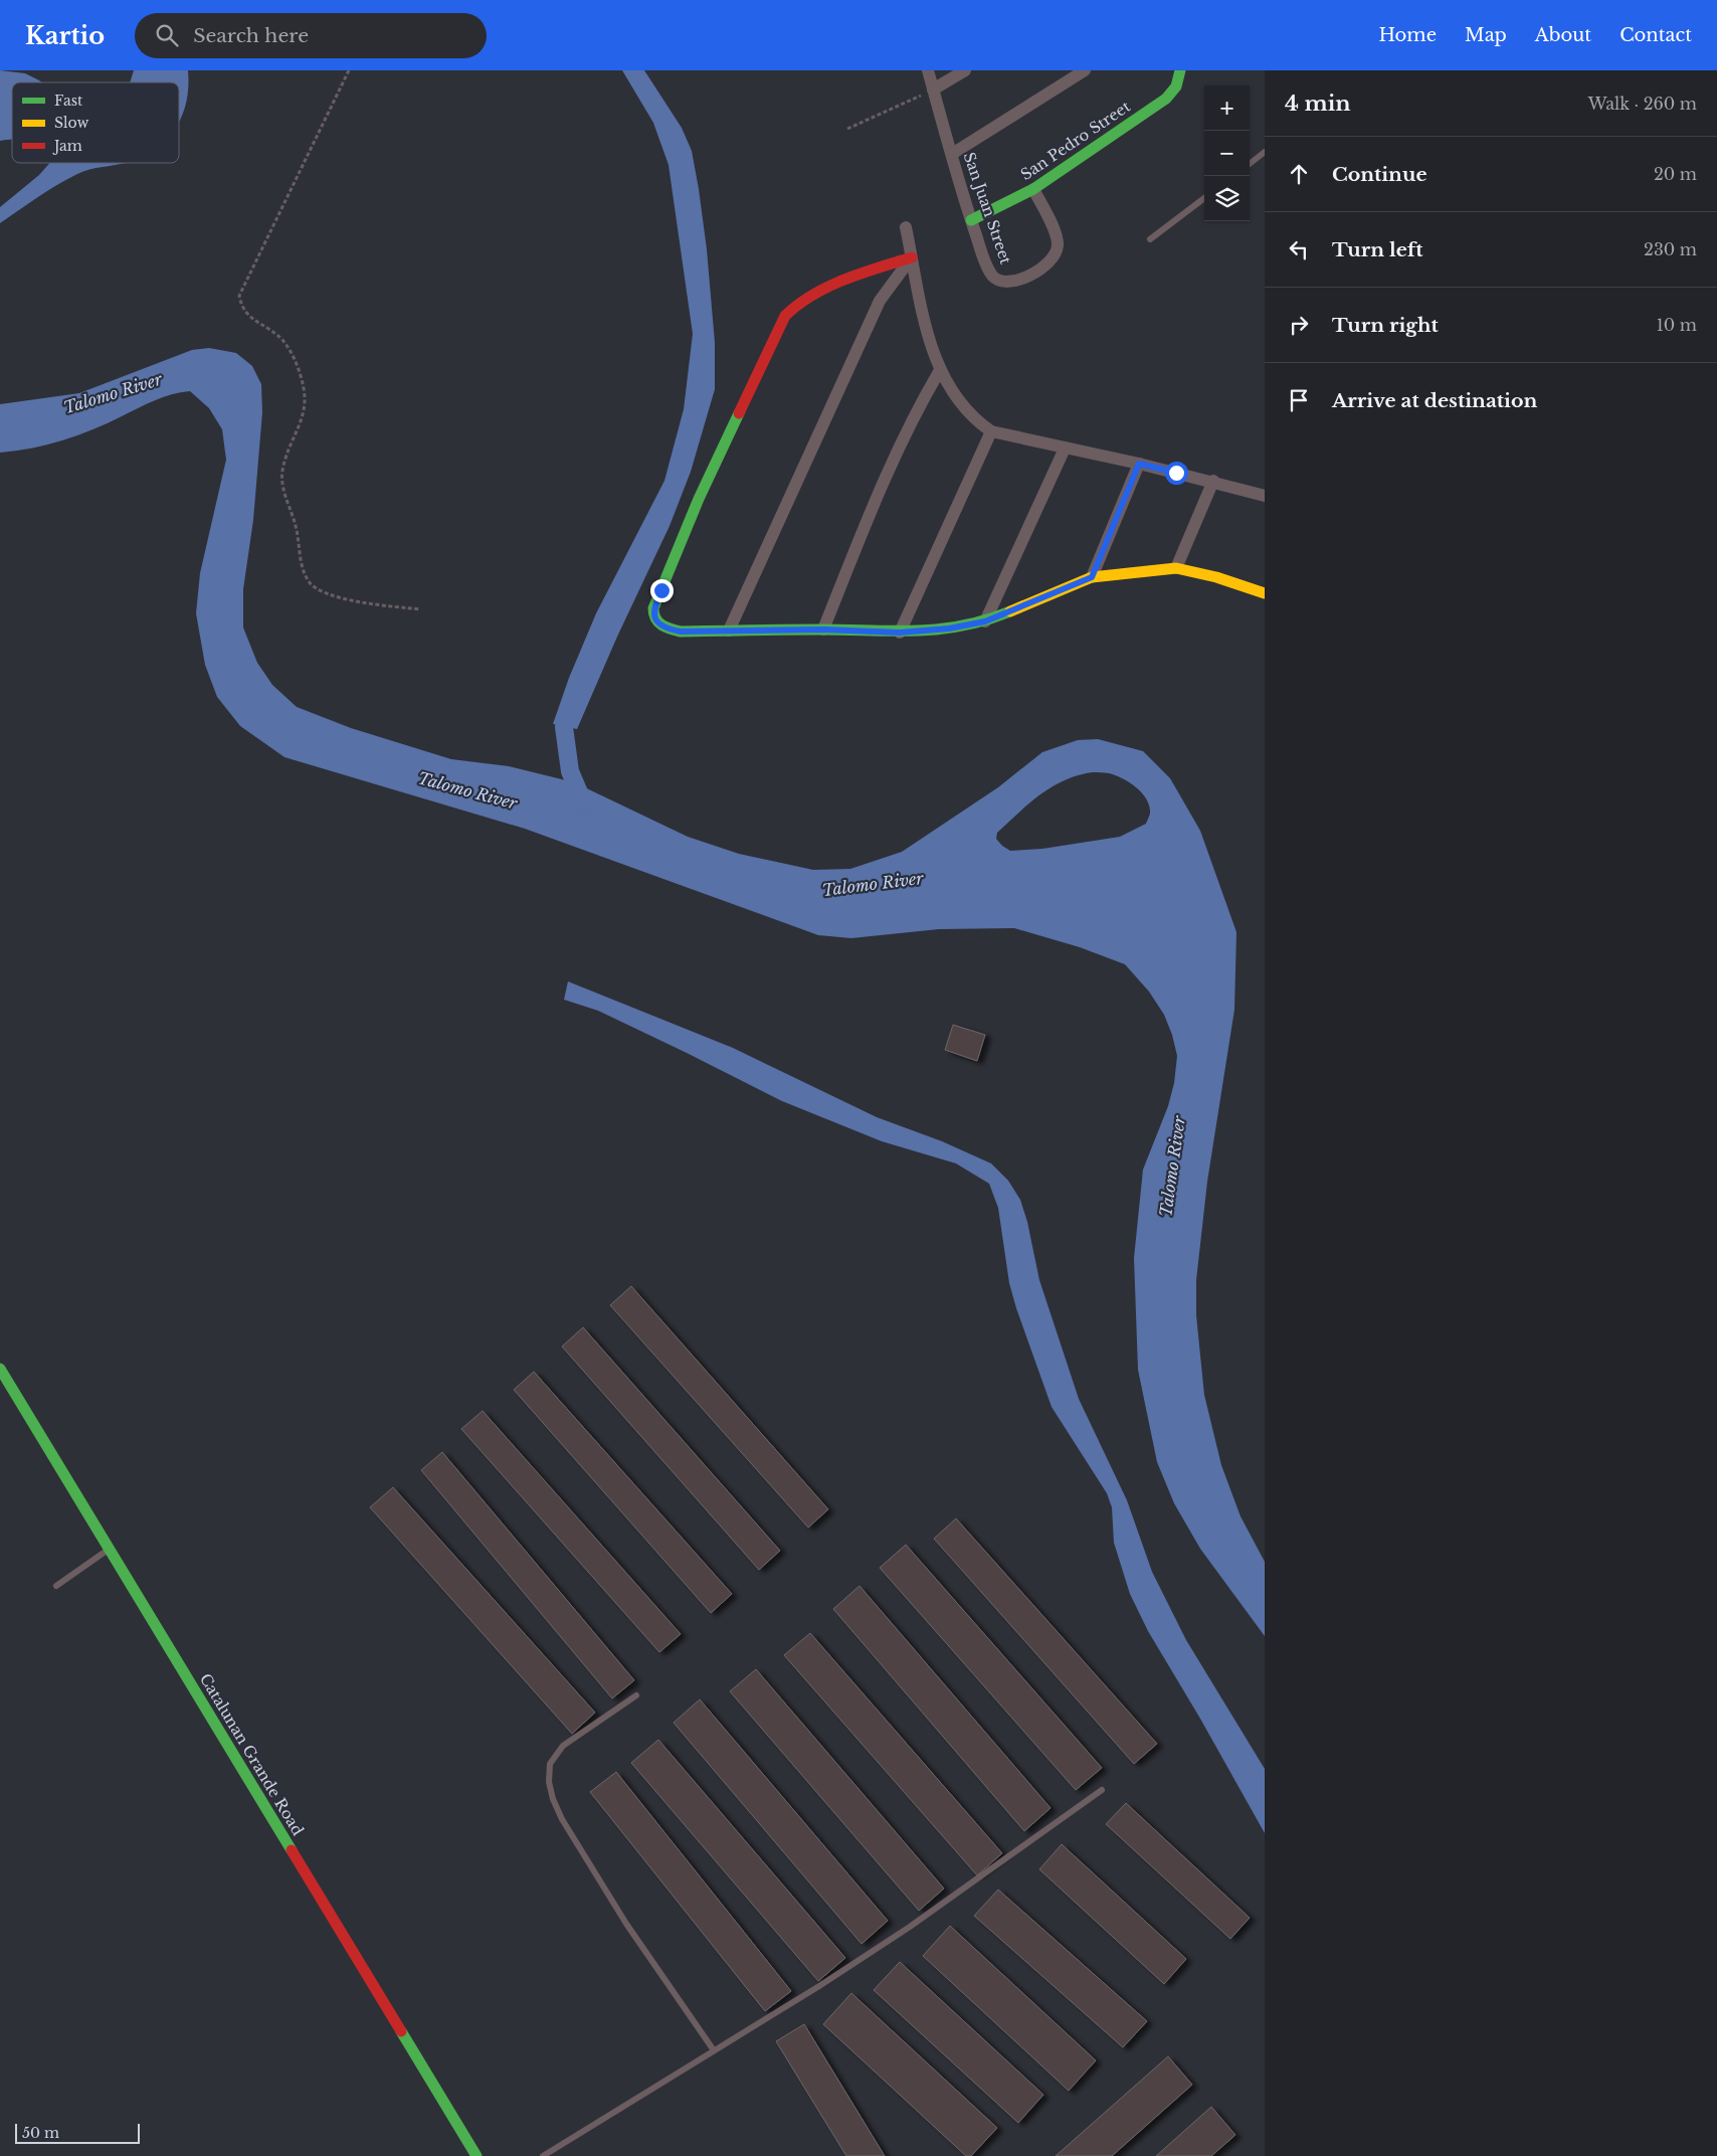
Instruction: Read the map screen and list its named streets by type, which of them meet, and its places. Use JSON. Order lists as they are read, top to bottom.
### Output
{
  "streets": {
    "street": ["San Pedro Street", "San Juan Street", "Catalunan Grande Road"]
  },
  "crossings": [
    ["San Pedro Street", "San Juan Street"]
  ],
  "water": ["Talomo River"],
  "legend": ["Fast", "Slow", "Jam"],
  "scale_bar": "50 m",
  "page": {
    "header": "Kartio",
    "search": "Search here",
    "nav": [
      "Home",
      "Map",
      "About",
      "Contact"
    ],
    "heading": ["4 min", "Walk · 260 m"],
    "map_buttons": ["+", "−"],
    "list": [
      ["Continue", "20 m"],
      ["Turn left", "230 m"],
      ["Turn right", "10 m"],
      "Arrive at destination"
    ],
    "scale": "50 m"
  }
}
